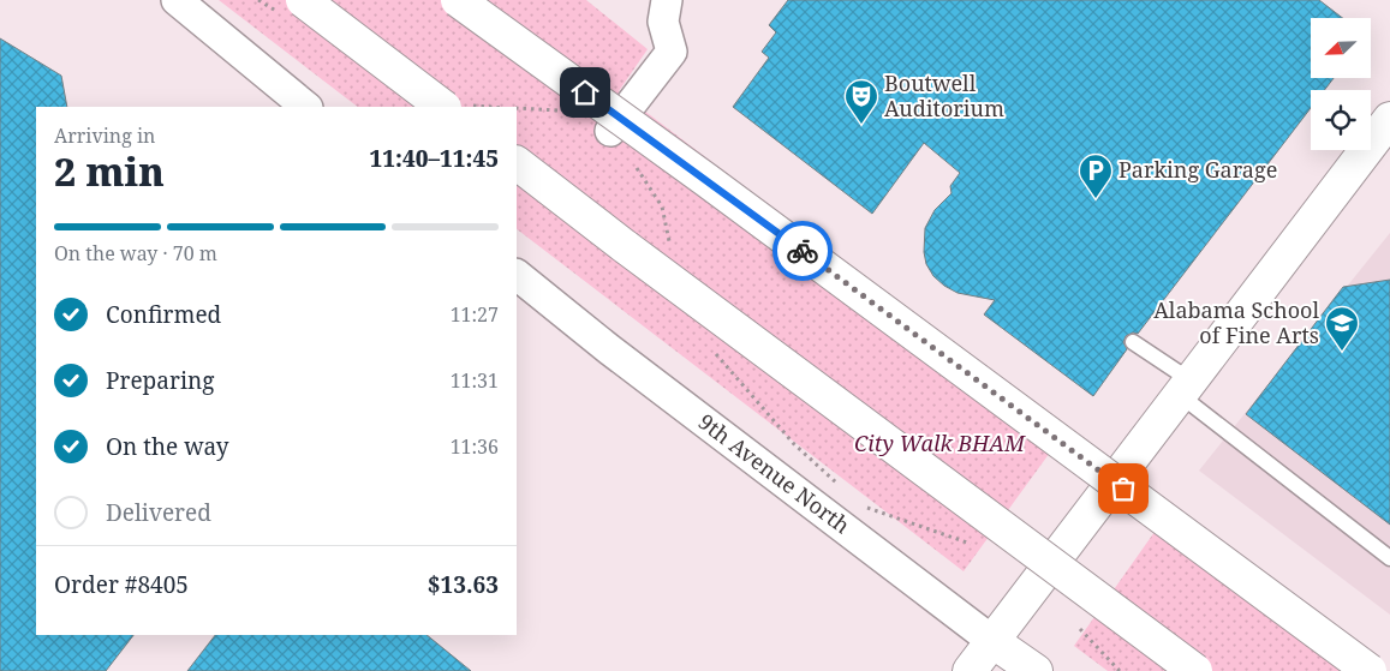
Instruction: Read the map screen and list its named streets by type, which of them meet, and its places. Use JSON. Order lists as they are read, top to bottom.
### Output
{
  "streets": {
    "main road": ["9th Avenue North"]
  },
  "parks": ["City Walk BHAM"],
  "places": {
    "theatre": ["Boutwell Auditorium"],
    "parking": ["Parking Garage"],
    "school or university": ["Alabama School of Fine Arts"]
  },
  "north": "bottom left",
  "page": {
    "heading": ["2 min", "Arriving in", "11:40–11:45"],
    "panel": ["Order #8405", "$13.63"],
    "bar": "On the way · 70 m",
    "list": [
      ["Confirmed", "11:27"],
      ["Preparing", "11:31"],
      ["On the way", "11:36"],
      "Delivered"
    ]
  }
}
